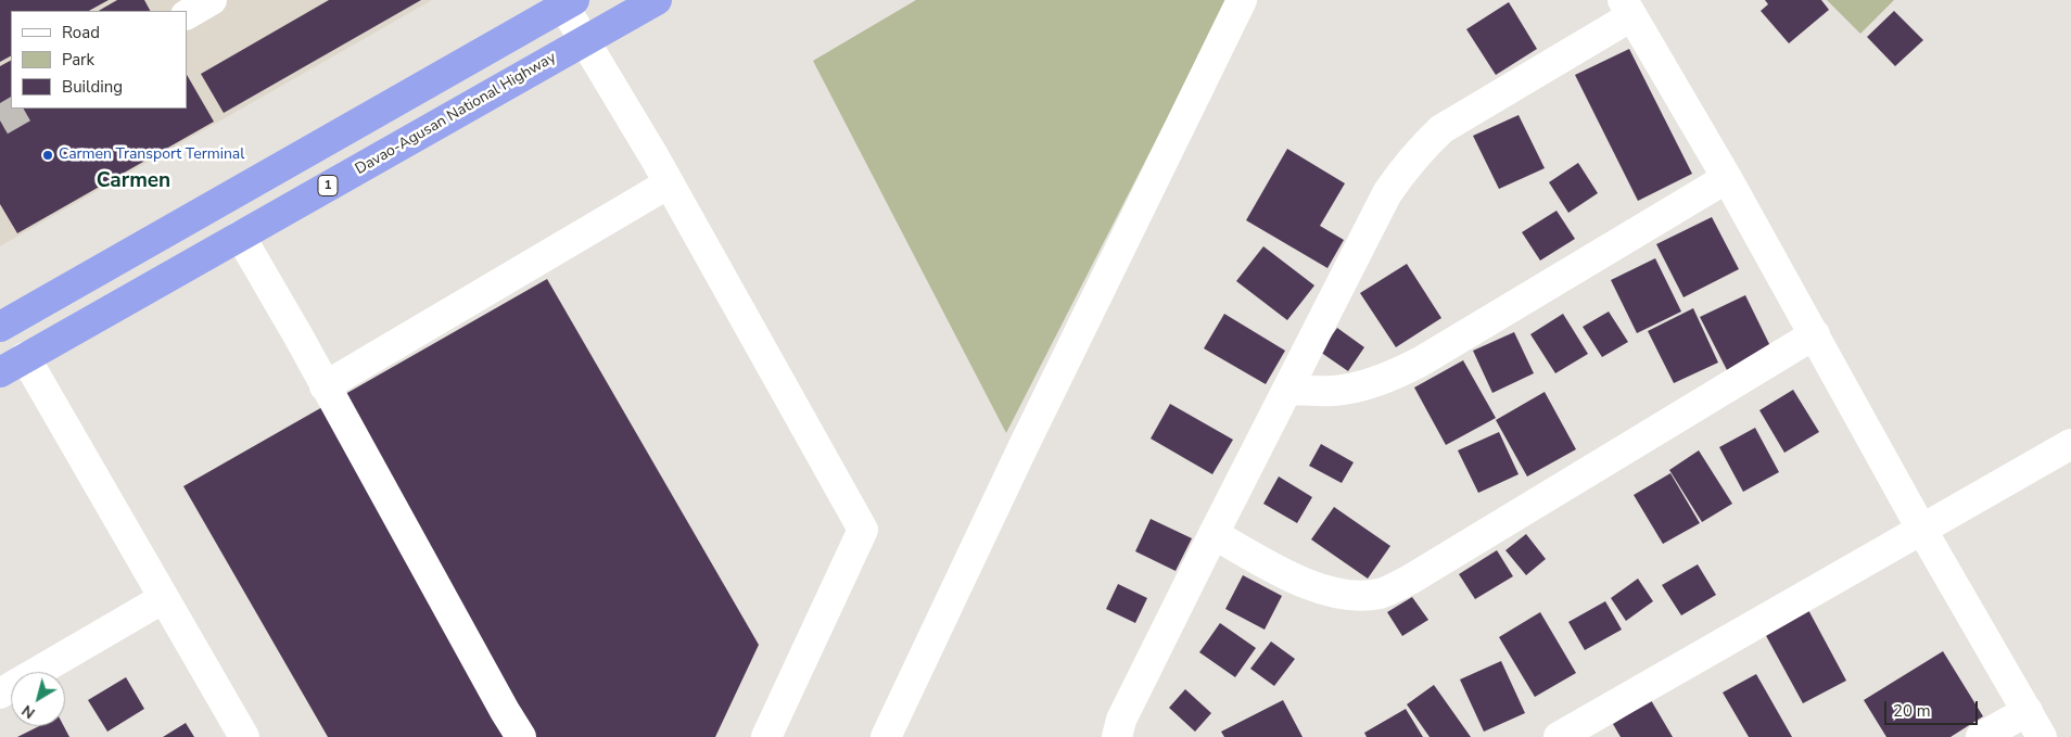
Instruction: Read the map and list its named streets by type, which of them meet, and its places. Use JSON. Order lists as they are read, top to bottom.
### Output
{
  "streets": {
    "highway": ["Davao-Agusan National Highway", "1"]
  },
  "districts": ["Carmen"],
  "places": ["Carmen Transport Terminal"],
  "legend": ["Road", "Park", "Building"],
  "scale_bar": "20 m",
  "north": "bottom left"
}
